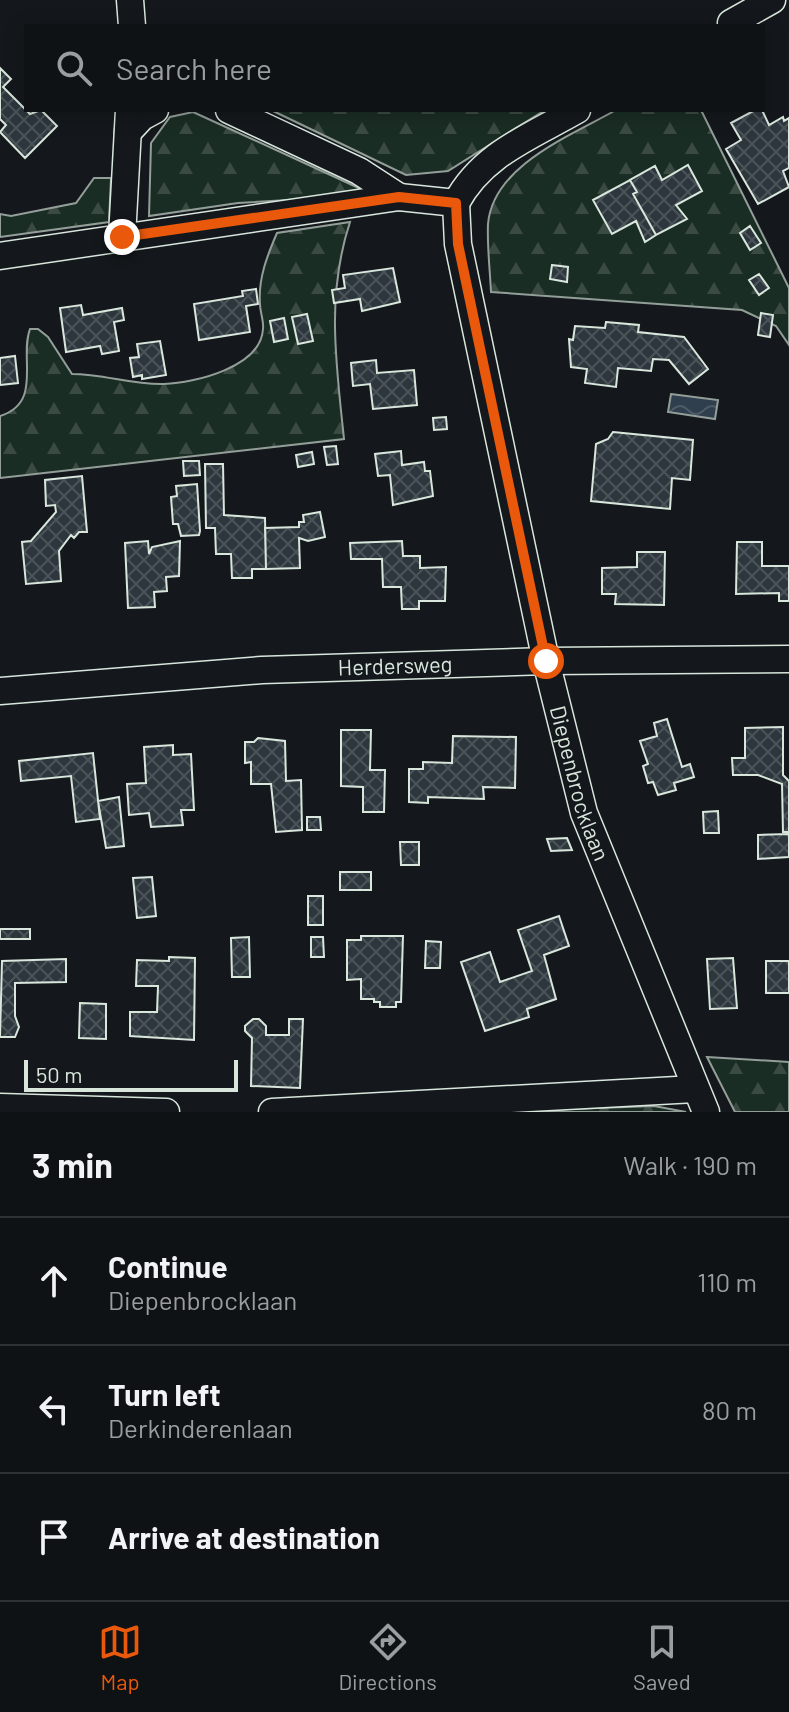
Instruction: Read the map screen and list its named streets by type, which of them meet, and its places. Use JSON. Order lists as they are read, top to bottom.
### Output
{
  "streets": {
    "street": ["Herdersweg", "Diepenbrocklaan"]
  },
  "crossings": [
    ["Herdersweg", "Diepenbrocklaan"]
  ],
  "scale_bar": "50 m",
  "page": {
    "search": "Search here",
    "scale": "50 m",
    "heading": ["3 min", "Walk · 190 m"],
    "list": [
      ["Continue", "Diepenbrocklaan", "110 m"],
      ["Turn left", "Derkinderenlaan", "80 m"],
      "Arrive at destination"
    ],
    "nav": ["Map", "Directions", "Saved"]
  }
}
